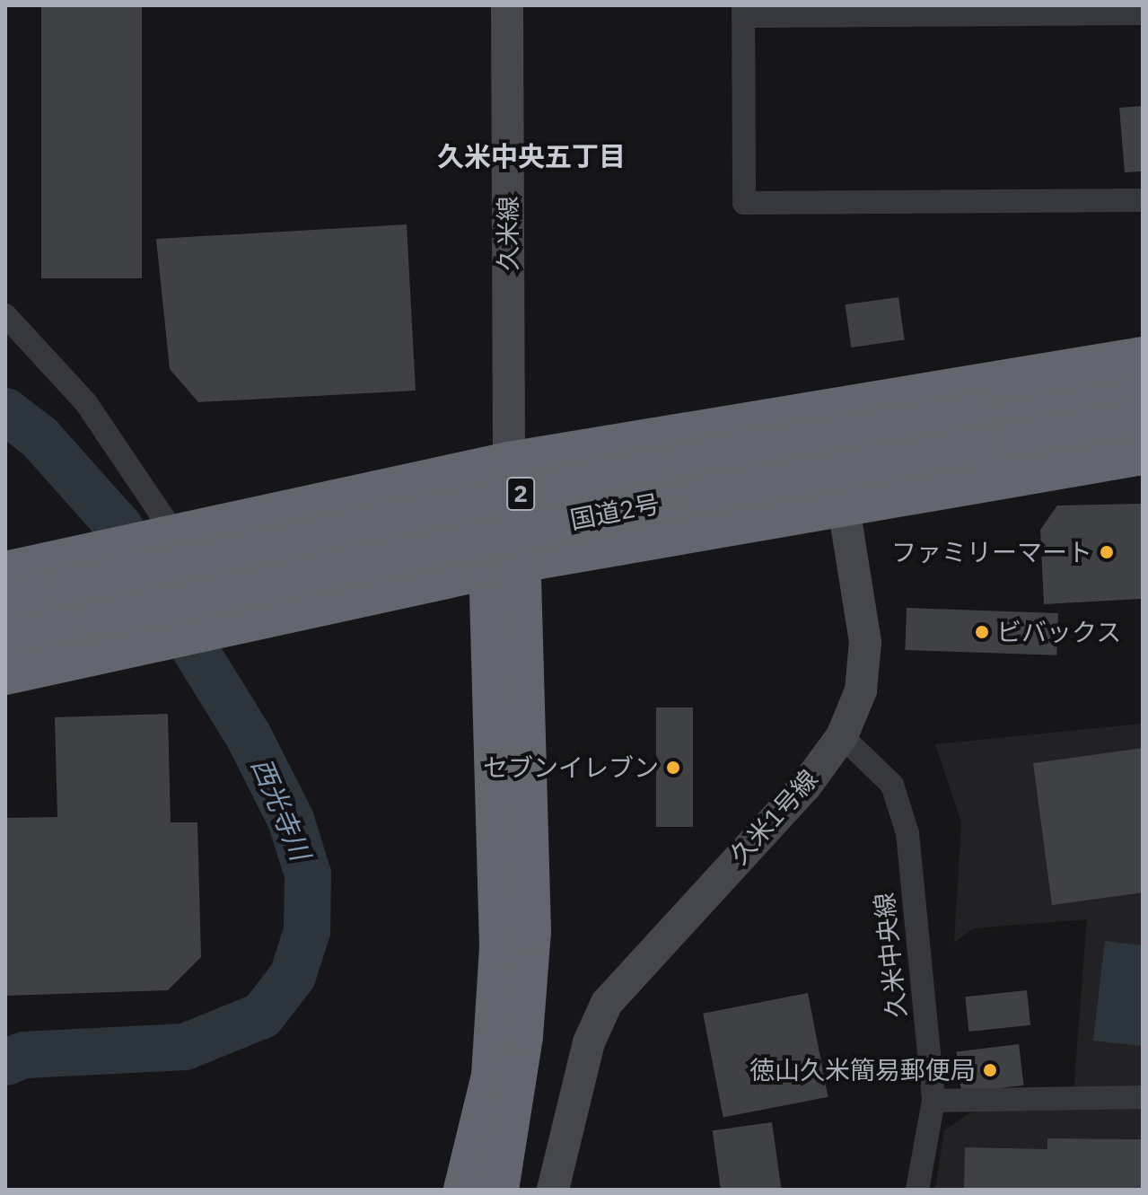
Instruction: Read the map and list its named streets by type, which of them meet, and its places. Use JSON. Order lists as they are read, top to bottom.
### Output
{
  "streets": {
    "highway": ["2", "国道2号"],
    "street": ["久米線", "久米1号線", "久米中央線"]
  },
  "crossings": [
    ["久米線", "2"],
    ["2", "久米1号線"],
    ["久米1号線", "久米中央線"]
  ],
  "districts": ["久米中央五丁目"],
  "water": ["西光寺川"],
  "places": [
    "ファミリーマート",
    "ビバックス",
    "セブンイレブン",
    "徳山久米簡易郵便局"
  ]
}
